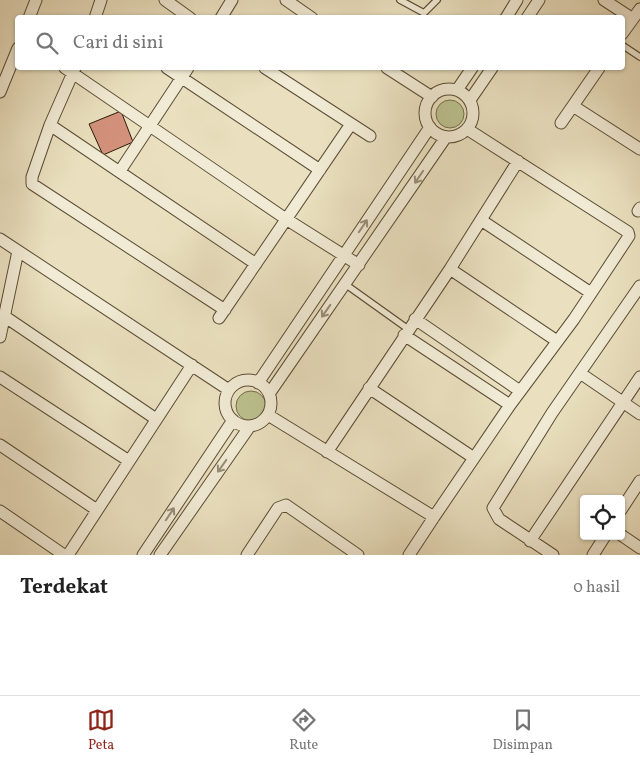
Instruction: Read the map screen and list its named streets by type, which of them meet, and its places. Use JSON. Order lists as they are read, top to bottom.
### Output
{
  "page": {
    "search": "Cari di sini",
    "heading": ["Terdekat", "0 hasil"],
    "nav": ["Peta", "Rute", "Disimpan"]
  }
}
